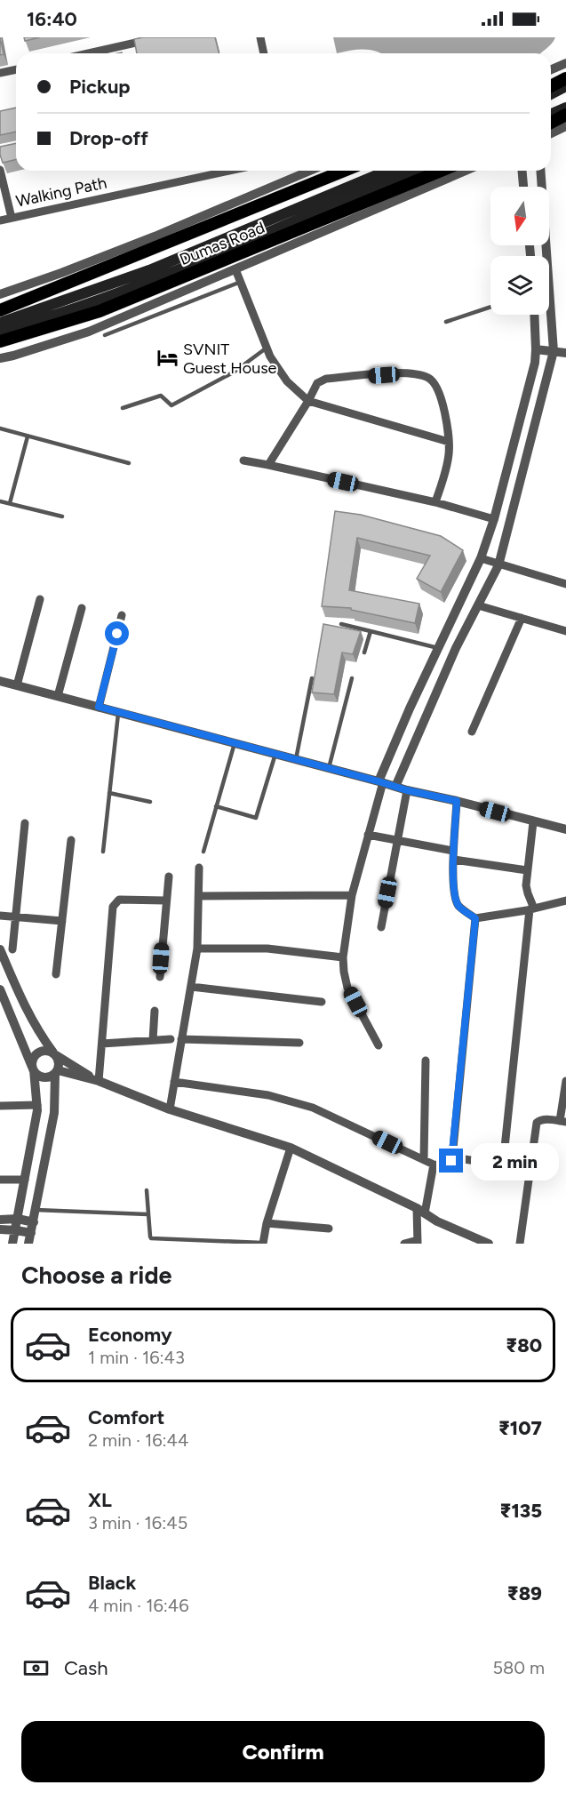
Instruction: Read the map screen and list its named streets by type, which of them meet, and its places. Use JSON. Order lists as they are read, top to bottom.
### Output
{
  "streets": {
    "main road": ["Dumas Road"],
    "street": ["Walking Path"]
  },
  "places": {
    "hotel": ["SVNIT Guest House"]
  },
  "north": "bottom",
  "page": {
    "status": "16:40",
    "banner": ["Pickup", "Drop-off"],
    "bubble": "2 min",
    "heading": "Choose a ride",
    "list": [
      {
        "name": "Economy",
        "note": "1 min · 16:43",
        "value": "₹80"
      },
      {
        "name": "Comfort",
        "note": "2 min · 16:44",
        "value": "₹107"
      },
      {
        "name": "XL",
        "note": "3 min · 16:45",
        "value": "₹135"
      },
      {
        "name": "Black",
        "note": "4 min · 16:46",
        "value": "₹89"
      }
    ],
    "pay": ["Cash", "580 m"],
    "buttons": "Confirm"
  }
}
